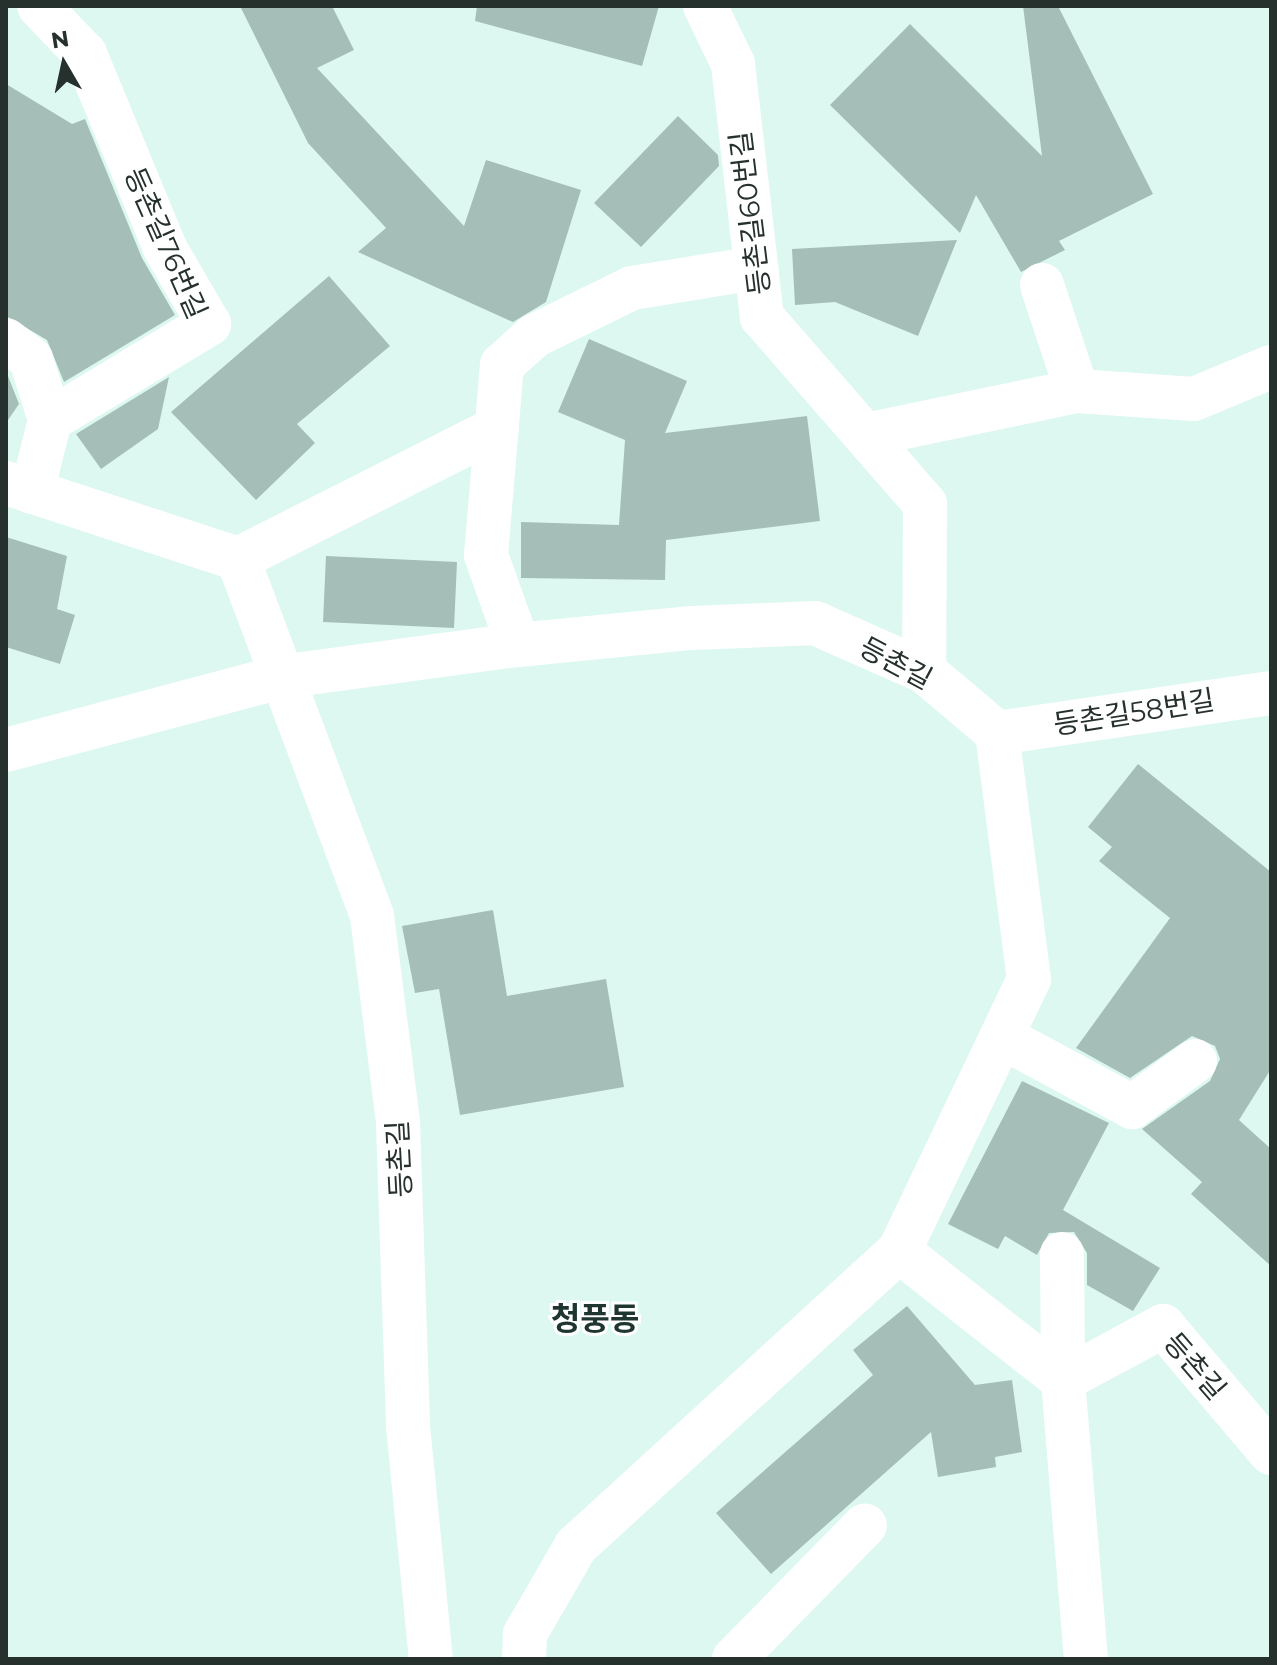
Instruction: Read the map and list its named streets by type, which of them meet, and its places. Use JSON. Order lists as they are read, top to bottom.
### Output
{
  "streets": {
    "street": [
      "등촌길60번길",
      "등촌길76번길",
      "등촌길",
      "등촌길58번길"
    ]
  },
  "crossings": [
    ["등촌길60번길", "등촌길"],
    ["등촌길", "등촌길58번길"]
  ],
  "districts": ["청풍동"],
  "north": "top"
}
